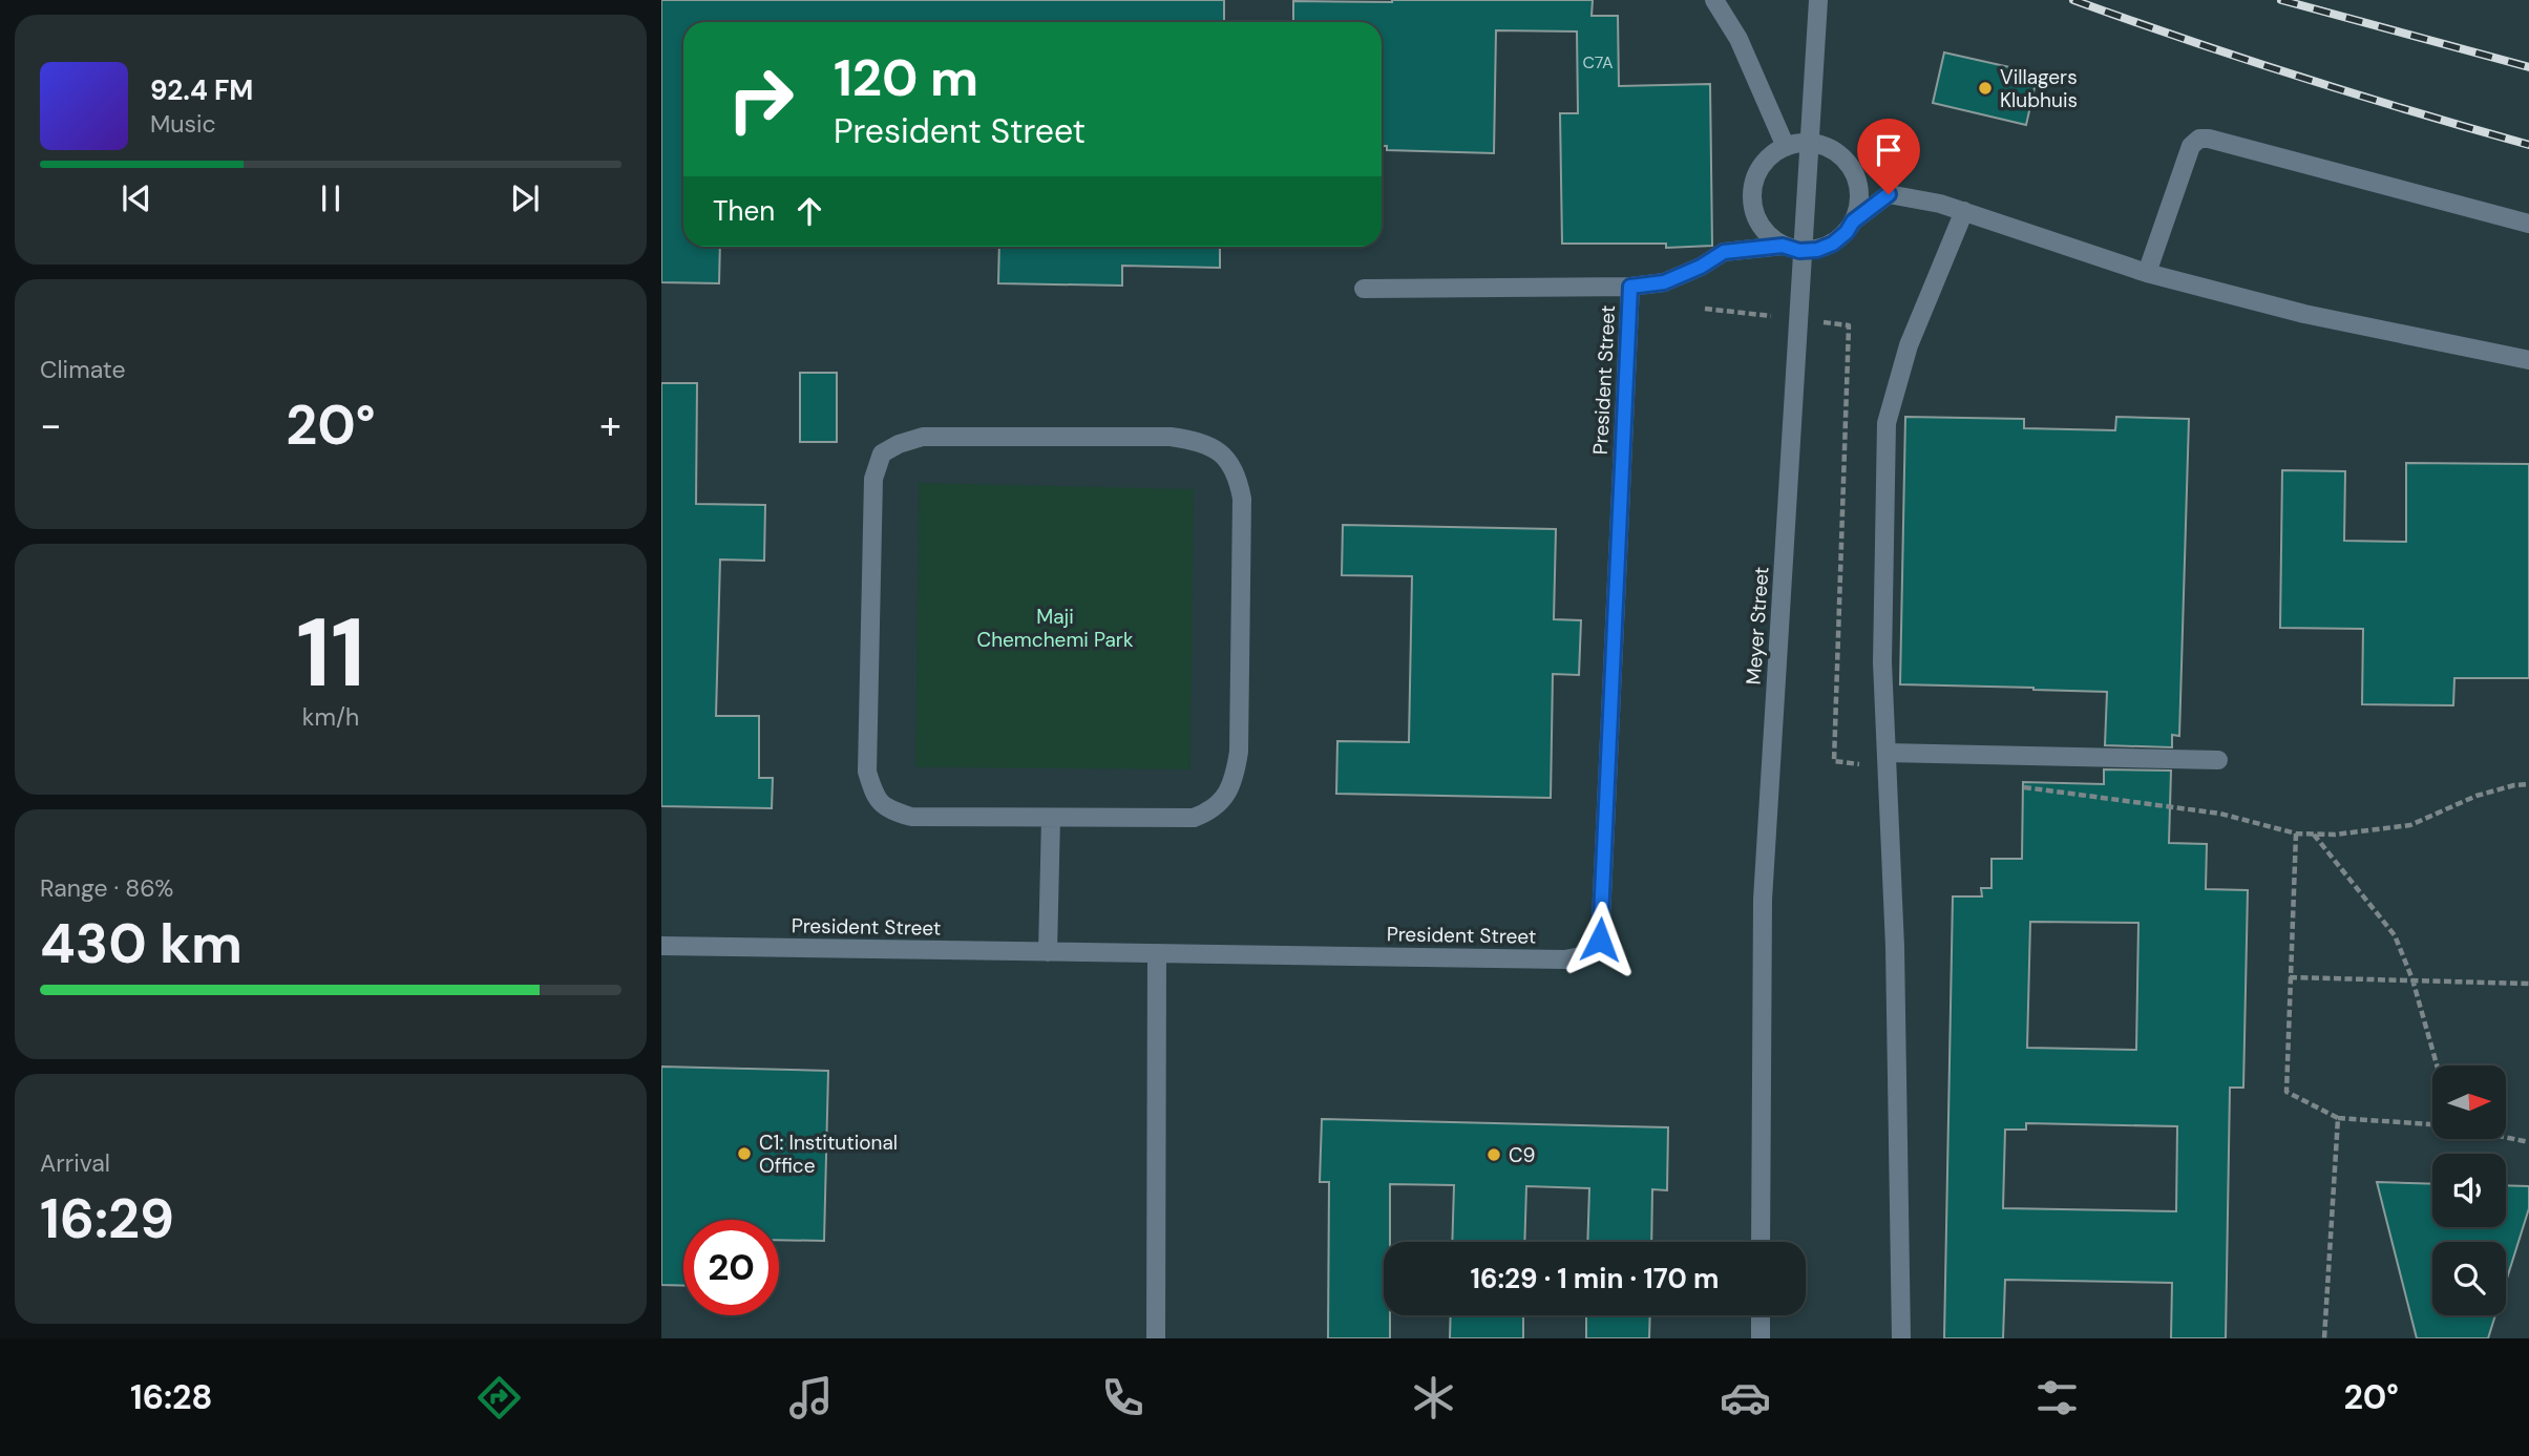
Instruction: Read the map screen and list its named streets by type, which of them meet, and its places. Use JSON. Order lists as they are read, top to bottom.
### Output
{
  "streets": {
    "street": ["President Street", "Meyer Street"]
  },
  "parks": ["Maji Chemchemi Park"],
  "places": ["Villagers Klubhuis", "C1: Institutional Office", "C9"],
  "house_numbers": ["C7A"],
  "north": "right",
  "page": {
    "turn": ["120 m", "President Street"],
    "song": ["92.4 FM", "Music"],
    "then": "Then",
    "tile": [
      "Climate",
      ["11", "km/h"],
      ["Range · 86%", "430 km"],
      ["Arrival", "16:29"]
    ],
    "heat": ["−", "20°", "+"],
    "limit": "20",
    "trip": "16:29 · 1 min · 170 m",
    "tabs": ["16:28", "20°"]
  }
}
